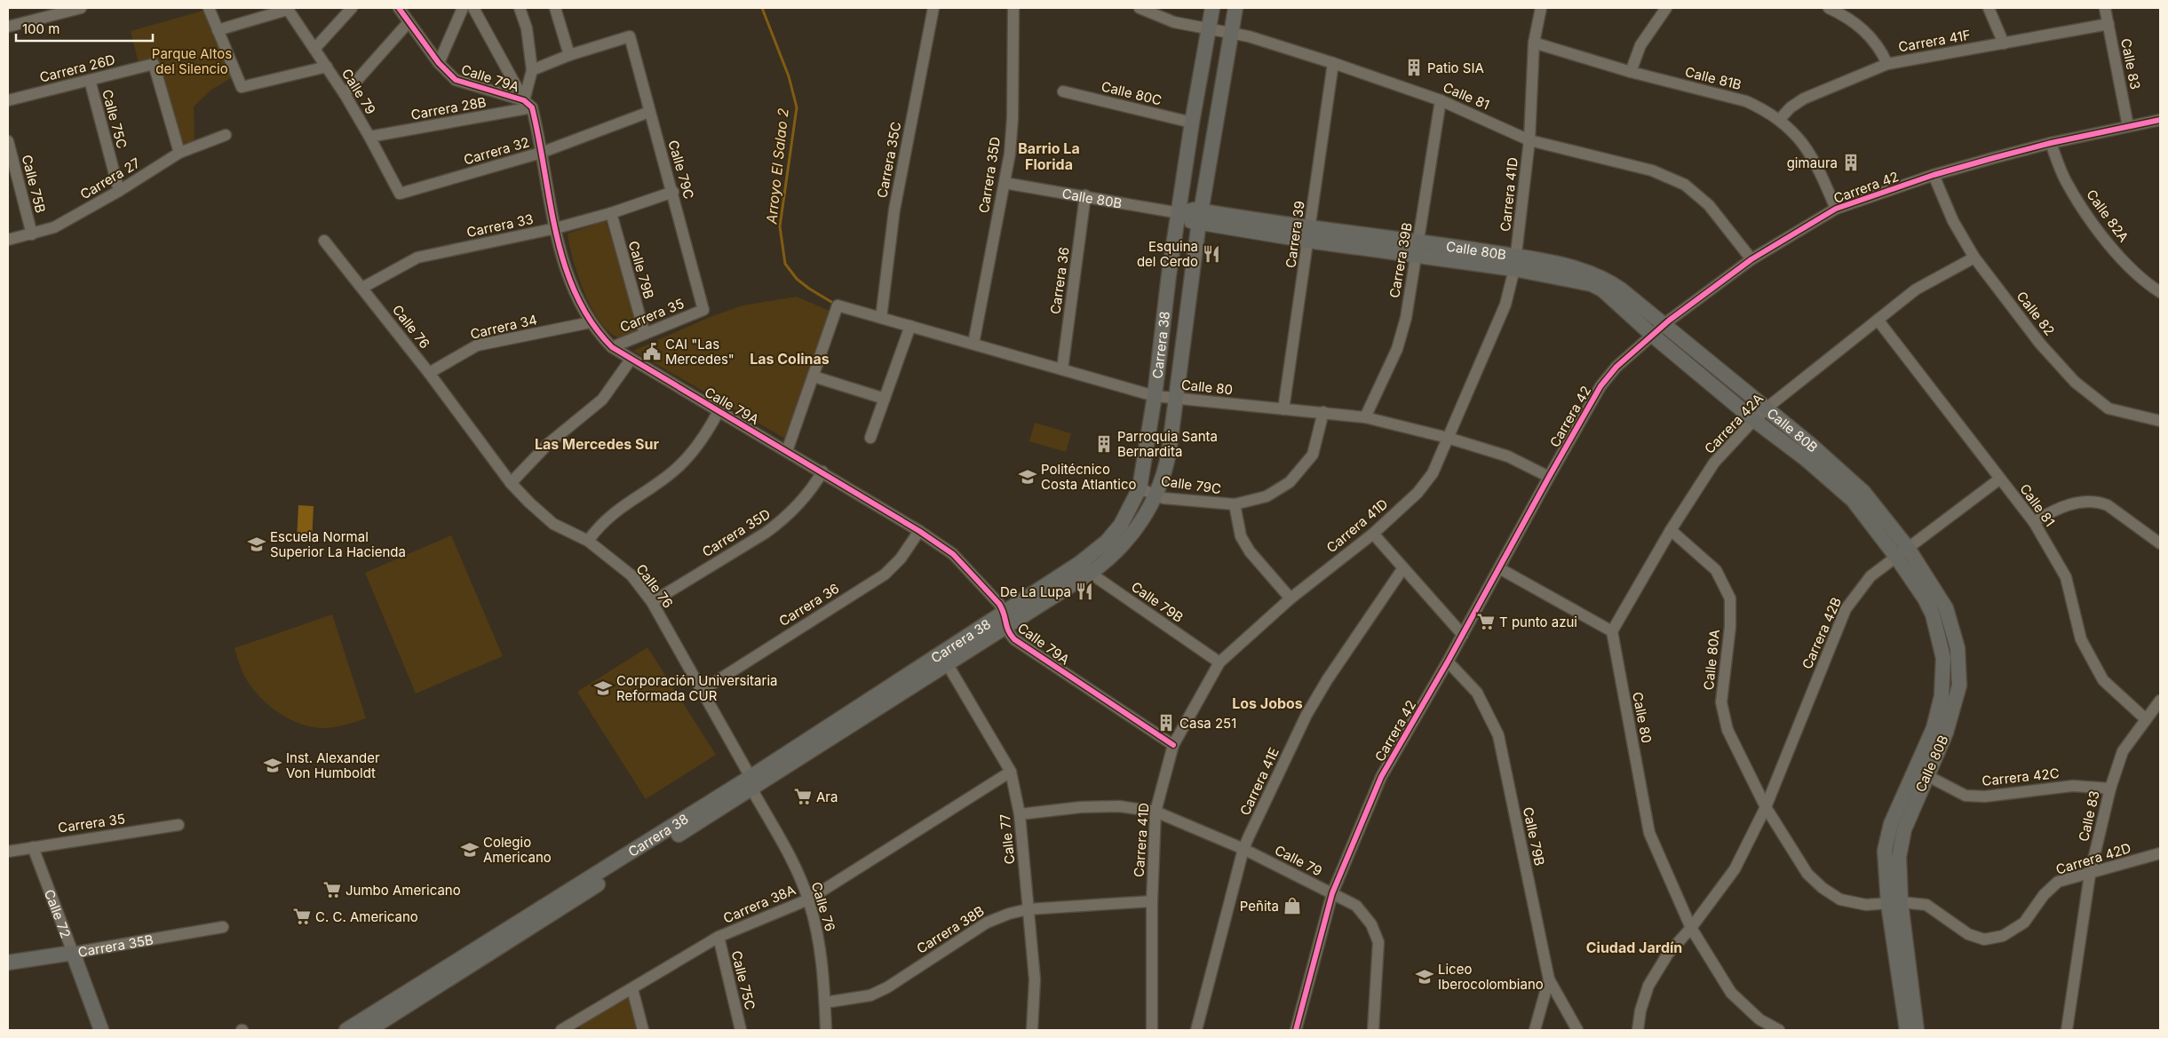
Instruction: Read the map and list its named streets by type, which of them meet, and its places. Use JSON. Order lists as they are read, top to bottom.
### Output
{
  "streets": {
    "main road": [
      "Calle 80B",
      "Carrera 38",
      "Calle 72",
      "Carrera 35B"
    ],
    "street": [
      "Carrera 41F",
      "Calle 83",
      "Carrera 26D",
      "Calle 79A",
      "Calle 81B",
      "Calle 79",
      "Calle 80C",
      "Calle 81",
      "Carrera 28B",
      "Calle 75C",
      "Carrera 32",
      "Carrera 35C",
      "Calle 79C",
      "Carrera 35D",
      "Carrera 27",
      "Calle 75B",
      "Carrera 42",
      "Carrera 41D",
      "Calle 82A",
      "Carrera 33",
      "Carrera 39",
      "Carrera 39B",
      "Calle 79B",
      "Carrera 36",
      "Calle 82",
      "Carrera 35",
      "Calle 76",
      "Carrera 34",
      "Calle 80",
      "Carrera 42A",
      "Carrera 42B",
      "Calle 80A",
      "Carrera 42C",
      "Carrera 41E",
      "Calle 77",
      "Carrera 42D",
      "Carrera 38A",
      "Carrera 38B"
    ]
  },
  "crossings": [
    ["Carrera 41F", "Calle 83"],
    ["Carrera 41F", "Calle 81B"],
    ["Calle 83", "Calle 81"],
    ["Calle 83", "Carrera 42"],
    ["Calle 83", "Carrera 42C"],
    ["Calle 83", "Carrera 42D"],
    ["Carrera 26D", "Calle 75C"],
    ["Carrera 26D", "Carrera 27"],
    ["Calle 79A", "Carrera 28B"],
    ["Calle 79A", "Carrera 32"],
    ["Calle 79A", "Carrera 35D"],
    ["Calle 79A", "Carrera 41D"],
    ["Calle 79A", "Carrera 33"],
    ["Calle 79A", "Carrera 36"],
    ["Calle 79A", "Carrera 35"],
    ["Calle 79A", "Carrera 34"],
    ["Calle 79A", "Carrera 38"],
    ["Calle 81B", "Carrera 42"],
    ["Calle 81B", "Carrera 41D"],
    ["Calle 79", "Carrera 28B"],
    ["Calle 79", "Carrera 32"],
    ["Calle 79", "Carrera 42"],
    ["Calle 79", "Carrera 41D"],
    ["Calle 79", "Carrera 41E"],
    ["Calle 80C", "Carrera 38"],
    ["Calle 81", "Carrera 42"],
    ["Calle 81", "Carrera 41D"],
    ["Calle 81", "Carrera 39"],
    ["Calle 81", "Carrera 39B"],
    ["Calle 81", "Carrera 38"],
    ["Calle 81", "Carrera 42A"],
    ["Calle 81", "Carrera 42B"],
    ["Calle 75C", "Carrera 27"],
    ["Calle 75C", "Carrera 38A"],
    ["Carrera 32", "Calle 79C"],
    ["Carrera 35C", "Calle 80"],
    ["Calle 79C", "Carrera 41D"],
    ["Calle 79C", "Carrera 33"],
    ["Calle 79C", "Carrera 35"],
    ["Calle 79C", "Carrera 38"],
    ["Carrera 35D", "Calle 80B"],
    ["Carrera 35D", "Calle 76"],
    ["Carrera 35D", "Calle 80"],
    ["Carrera 27", "Calle 75B"],
    ["Carrera 42", "Calle 80B"],
    ["Carrera 42", "Calle 82A"],
    ["Carrera 42", "Calle 79B"],
    ["Carrera 42", "Calle 82"],
    ["Carrera 42", "Calle 80"],
    ["Carrera 41D", "Calle 80B"],
    ["Carrera 41D", "Calle 79B"],
    ["Carrera 41D", "Calle 80"],
    ["Carrera 41D", "Carrera 38B"],
    ["Calle 80B", "Carrera 39"],
    ["Calle 80B", "Carrera 39B"],
    ["Calle 80B", "Carrera 36"],
    ["Calle 80B", "Carrera 38"],
    ["Calle 80B", "Carrera 42A"],
    ["Calle 80B", "Carrera 42B"],
    ["Calle 80B", "Carrera 42C"],
    ["Calle 80B", "Carrera 42D"],
    ["Carrera 33", "Calle 79B"],
    ["Carrera 33", "Calle 76"],
    ["Carrera 39", "Calle 80"],
    ["Carrera 39B", "Calle 80"],
    ["Calle 79B", "Carrera 35"],
    ["Calle 79B", "Carrera 38"],
    ["Carrera 36", "Calle 76"],
    ["Carrera 36", "Calle 80"],
    ["Calle 82", "Carrera 42A"],
    ["Carrera 35", "Calle 72"],
    ["Calle 76", "Carrera 34"],
    ["Calle 76", "Carrera 38"],
    ["Calle 76", "Carrera 38A"],
    ["Calle 76", "Carrera 38B"],
    ["Carrera 38", "Calle 80"],
    ["Carrera 38", "Calle 77"],
    ["Calle 80", "Carrera 42A"],
    ["Carrera 42A", "Calle 80A"],
    ["Carrera 42B", "Calle 80A"],
    ["Carrera 42B", "Carrera 42D"],
    ["Calle 80A", "Carrera 42D"],
    ["Calle 77", "Carrera 38A"],
    ["Calle 77", "Carrera 38B"],
    ["Calle 72", "Carrera 35B"]
  ],
  "districts": [
    "Barrio La Florida",
    "Las Colinas",
    "Las Mercedes Sur",
    "Los Jobos",
    "Ciudad Jardín"
  ],
  "water": ["Arroyo El Salao 2"],
  "parks": ["Parque Altos del Silencio"],
  "places": {
    "building": [
      "Patio SIA",
      "gimaura",
      "Parroquia Santa Bernardita",
      "Casa 251"
    ],
    "restaurant": ["Esquina del Cerdo", "De La Lupa"],
    "public building": ["CAI \"Las Mercedes\""],
    "school or university": [
      "Politécnico Costa Atlantico",
      "Escuela Normal Superior La Hacienda",
      "Corporación Universitaria Reformada CUR",
      "Inst. Alexander Von Humboldt",
      "Colegio Americano",
      "Liceo Iberocolombiano"
    ],
    "supermarket": [
      "T punto azui",
      "Ara",
      "Jumbo Americano",
      "C. C. Americano"
    ],
    "shop": ["Peñita"]
  },
  "scale_bar": "100 m"
}
